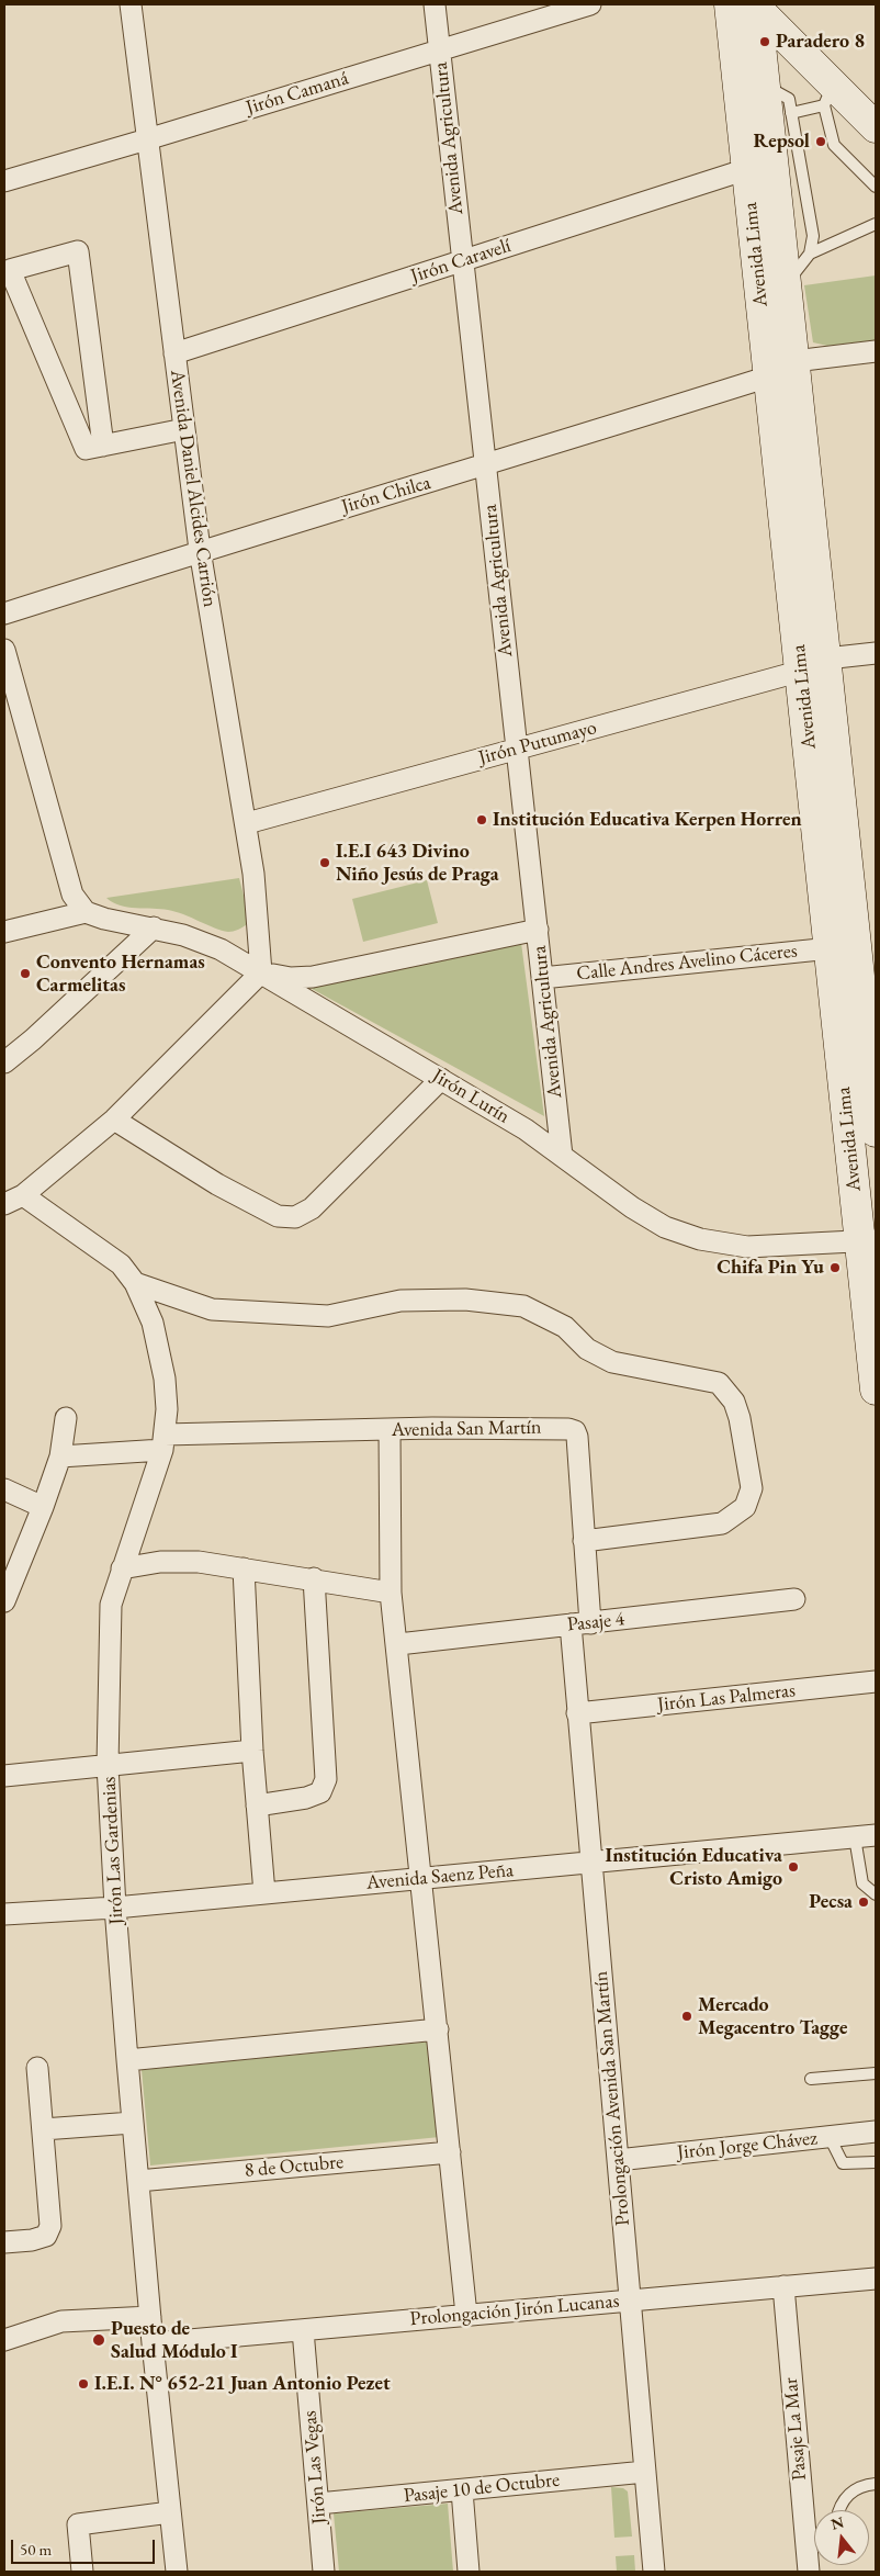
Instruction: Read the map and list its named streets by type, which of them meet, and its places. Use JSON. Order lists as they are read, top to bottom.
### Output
{
  "streets": {
    "main road": ["Avenida Lima"],
    "street": [
      "Jirón Camaná",
      "Avenida Agricultura",
      "Jirón Caravelí",
      "Avenida Daniel Alcides Carrión",
      "Jirón Chilca",
      "Jirón Putumayo",
      "Calle Andres Avelino Cáceres",
      "Jirón Lurín",
      "Avenida San Martín",
      "Pasaje 4",
      "Jirón Las Palmeras",
      "Jirón Las Gardenias",
      "Avenida Saenz Peña",
      "Prolongación Avenida San Martín",
      "Jirón Jorge Chávez",
      "8 de Octubre",
      "Prolongación Jirón Lucanas",
      "Pasaje La Mar",
      "Jirón Las Vegas",
      "Pasaje 10 de Octubre"
    ]
  },
  "crossings": [
    ["Jirón Camaná", "Avenida Agricultura"],
    ["Jirón Camaná", "Avenida Daniel Alcides Carrión"],
    ["Avenida Agricultura", "Jirón Caravelí"],
    ["Avenida Agricultura", "Jirón Chilca"],
    ["Avenida Agricultura", "Jirón Putumayo"],
    ["Avenida Agricultura", "Calle Andres Avelino Cáceres"],
    ["Avenida Agricultura", "Jirón Lurín"],
    ["Avenida Lima", "Jirón Caravelí"],
    ["Avenida Lima", "Jirón Chilca"],
    ["Avenida Lima", "Jirón Putumayo"],
    ["Avenida Lima", "Calle Andres Avelino Cáceres"],
    ["Avenida Lima", "Jirón Lurín"],
    ["Jirón Caravelí", "Avenida Daniel Alcides Carrión"],
    ["Avenida Daniel Alcides Carrión", "Jirón Chilca"],
    ["Avenida Daniel Alcides Carrión", "Jirón Putumayo"],
    ["Avenida Daniel Alcides Carrión", "Jirón Lurín"],
    ["Avenida San Martín", "Pasaje 4"],
    ["Avenida San Martín", "Jirón Las Gardenias"],
    ["Avenida San Martín", "Prolongación Avenida San Martín"],
    ["Pasaje 4", "Prolongación Avenida San Martín"],
    ["Jirón Las Palmeras", "Prolongación Avenida San Martín"],
    ["Jirón Las Gardenias", "Avenida Saenz Peña"],
    ["Jirón Las Gardenias", "8 de Octubre"],
    ["Jirón Las Gardenias", "Prolongación Jirón Lucanas"],
    ["Avenida Saenz Peña", "Prolongación Avenida San Martín"],
    ["Prolongación Avenida San Martín", "Jirón Jorge Chávez"],
    ["Prolongación Avenida San Martín", "Prolongación Jirón Lucanas"],
    ["Prolongación Avenida San Martín", "Pasaje 10 de Octubre"],
    ["Prolongación Jirón Lucanas", "Pasaje La Mar"],
    ["Prolongación Jirón Lucanas", "Jirón Las Vegas"],
    ["Jirón Las Vegas", "Pasaje 10 de Octubre"]
  ],
  "places": [
    "Paradero 8",
    "Repsol",
    "Institución Educativa Kerpen Horren",
    "I.E.I 643 Divino Niño Jesús de Praga",
    "Convento Hernamas Carmelitas",
    "Chifa Pin Yu",
    "Institución Educativa Cristo Amigo",
    "Pecsa",
    "Mercado Megacentro Tagge",
    "Puesto de Salud Módulo I",
    "I.E.I. N° 652-21 Juan Antonio Pezet"
  ],
  "scale_bar": "50 m",
  "north": "top"
}
